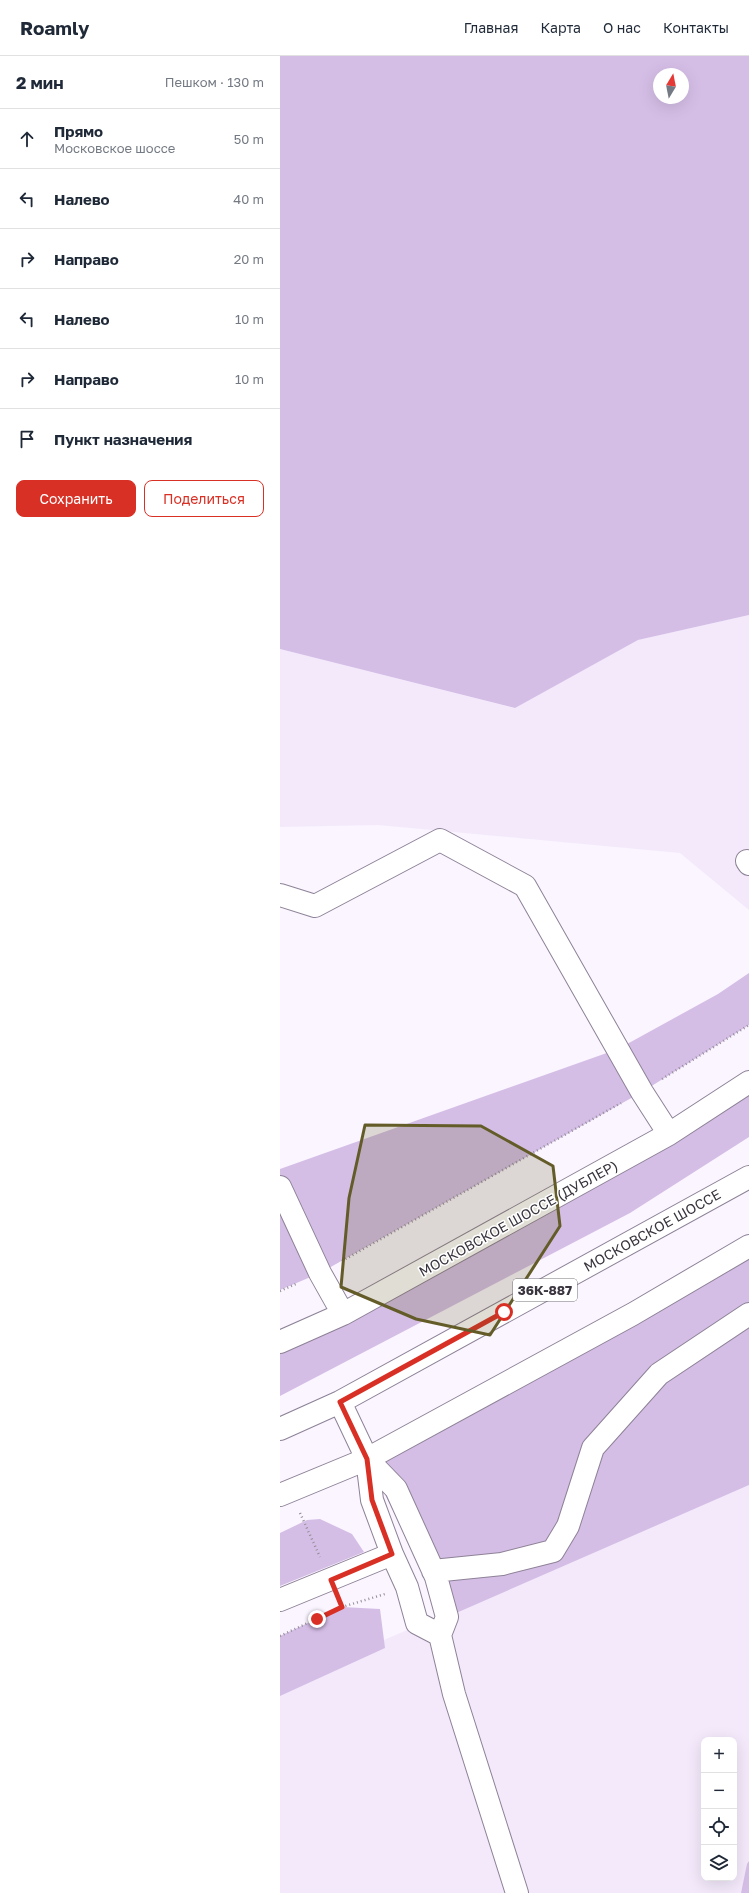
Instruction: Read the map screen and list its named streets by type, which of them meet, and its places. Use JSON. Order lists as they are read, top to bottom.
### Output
{
  "streets": {
    "street": ["МОСКОВСКОЕ ШОССЕ (ДУБЛЕР)", "МОСКОВСКОЕ ШОССЕ", "36К-887"]
  },
  "north": "top",
  "page": {
    "header": "Roamly",
    "nav": [
      "Главная",
      "Карта",
      "О нас",
      "Контакты"
    ],
    "heading": ["2 мин", "Пешком · 130 m"],
    "list": [
      ["Прямо", "Московское шоссе", "50 m"],
      ["Налево", "40 m"],
      ["Направо", "20 m"],
      ["Налево", "10 m"],
      ["Направо", "10 m"],
      "Пункт назначения"
    ],
    "buttons": ["Сохранить", "Поделиться"],
    "map_buttons": ["+", "−"]
  }
}
